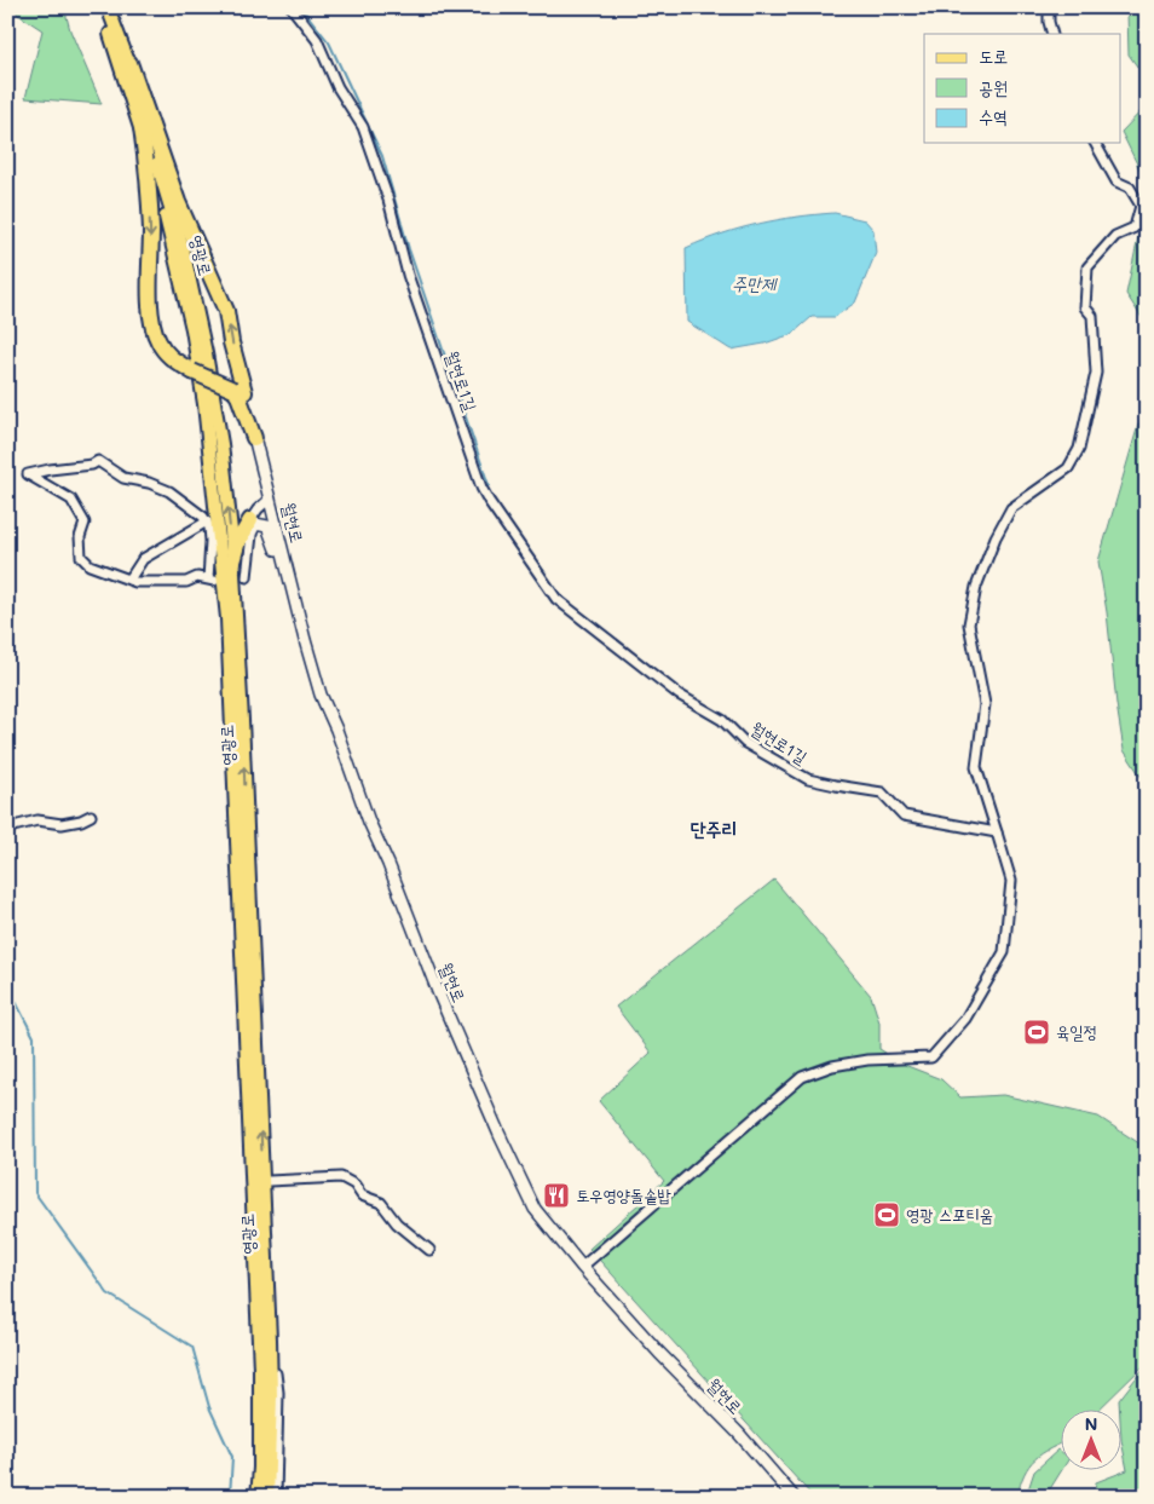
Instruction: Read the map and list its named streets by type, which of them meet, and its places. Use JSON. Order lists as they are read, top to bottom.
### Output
{
  "streets": {
    "main road": ["영광로"],
    "street": ["월현로1길", "월현로"]
  },
  "districts": ["단주리"],
  "water": ["주만제"],
  "places": {
    "sports": ["육일정", "영광 스포티움"],
    "restaurant": ["토우영양돌솥밥"]
  },
  "legend": ["도로", "공원", "수역"],
  "north": "top"
}
